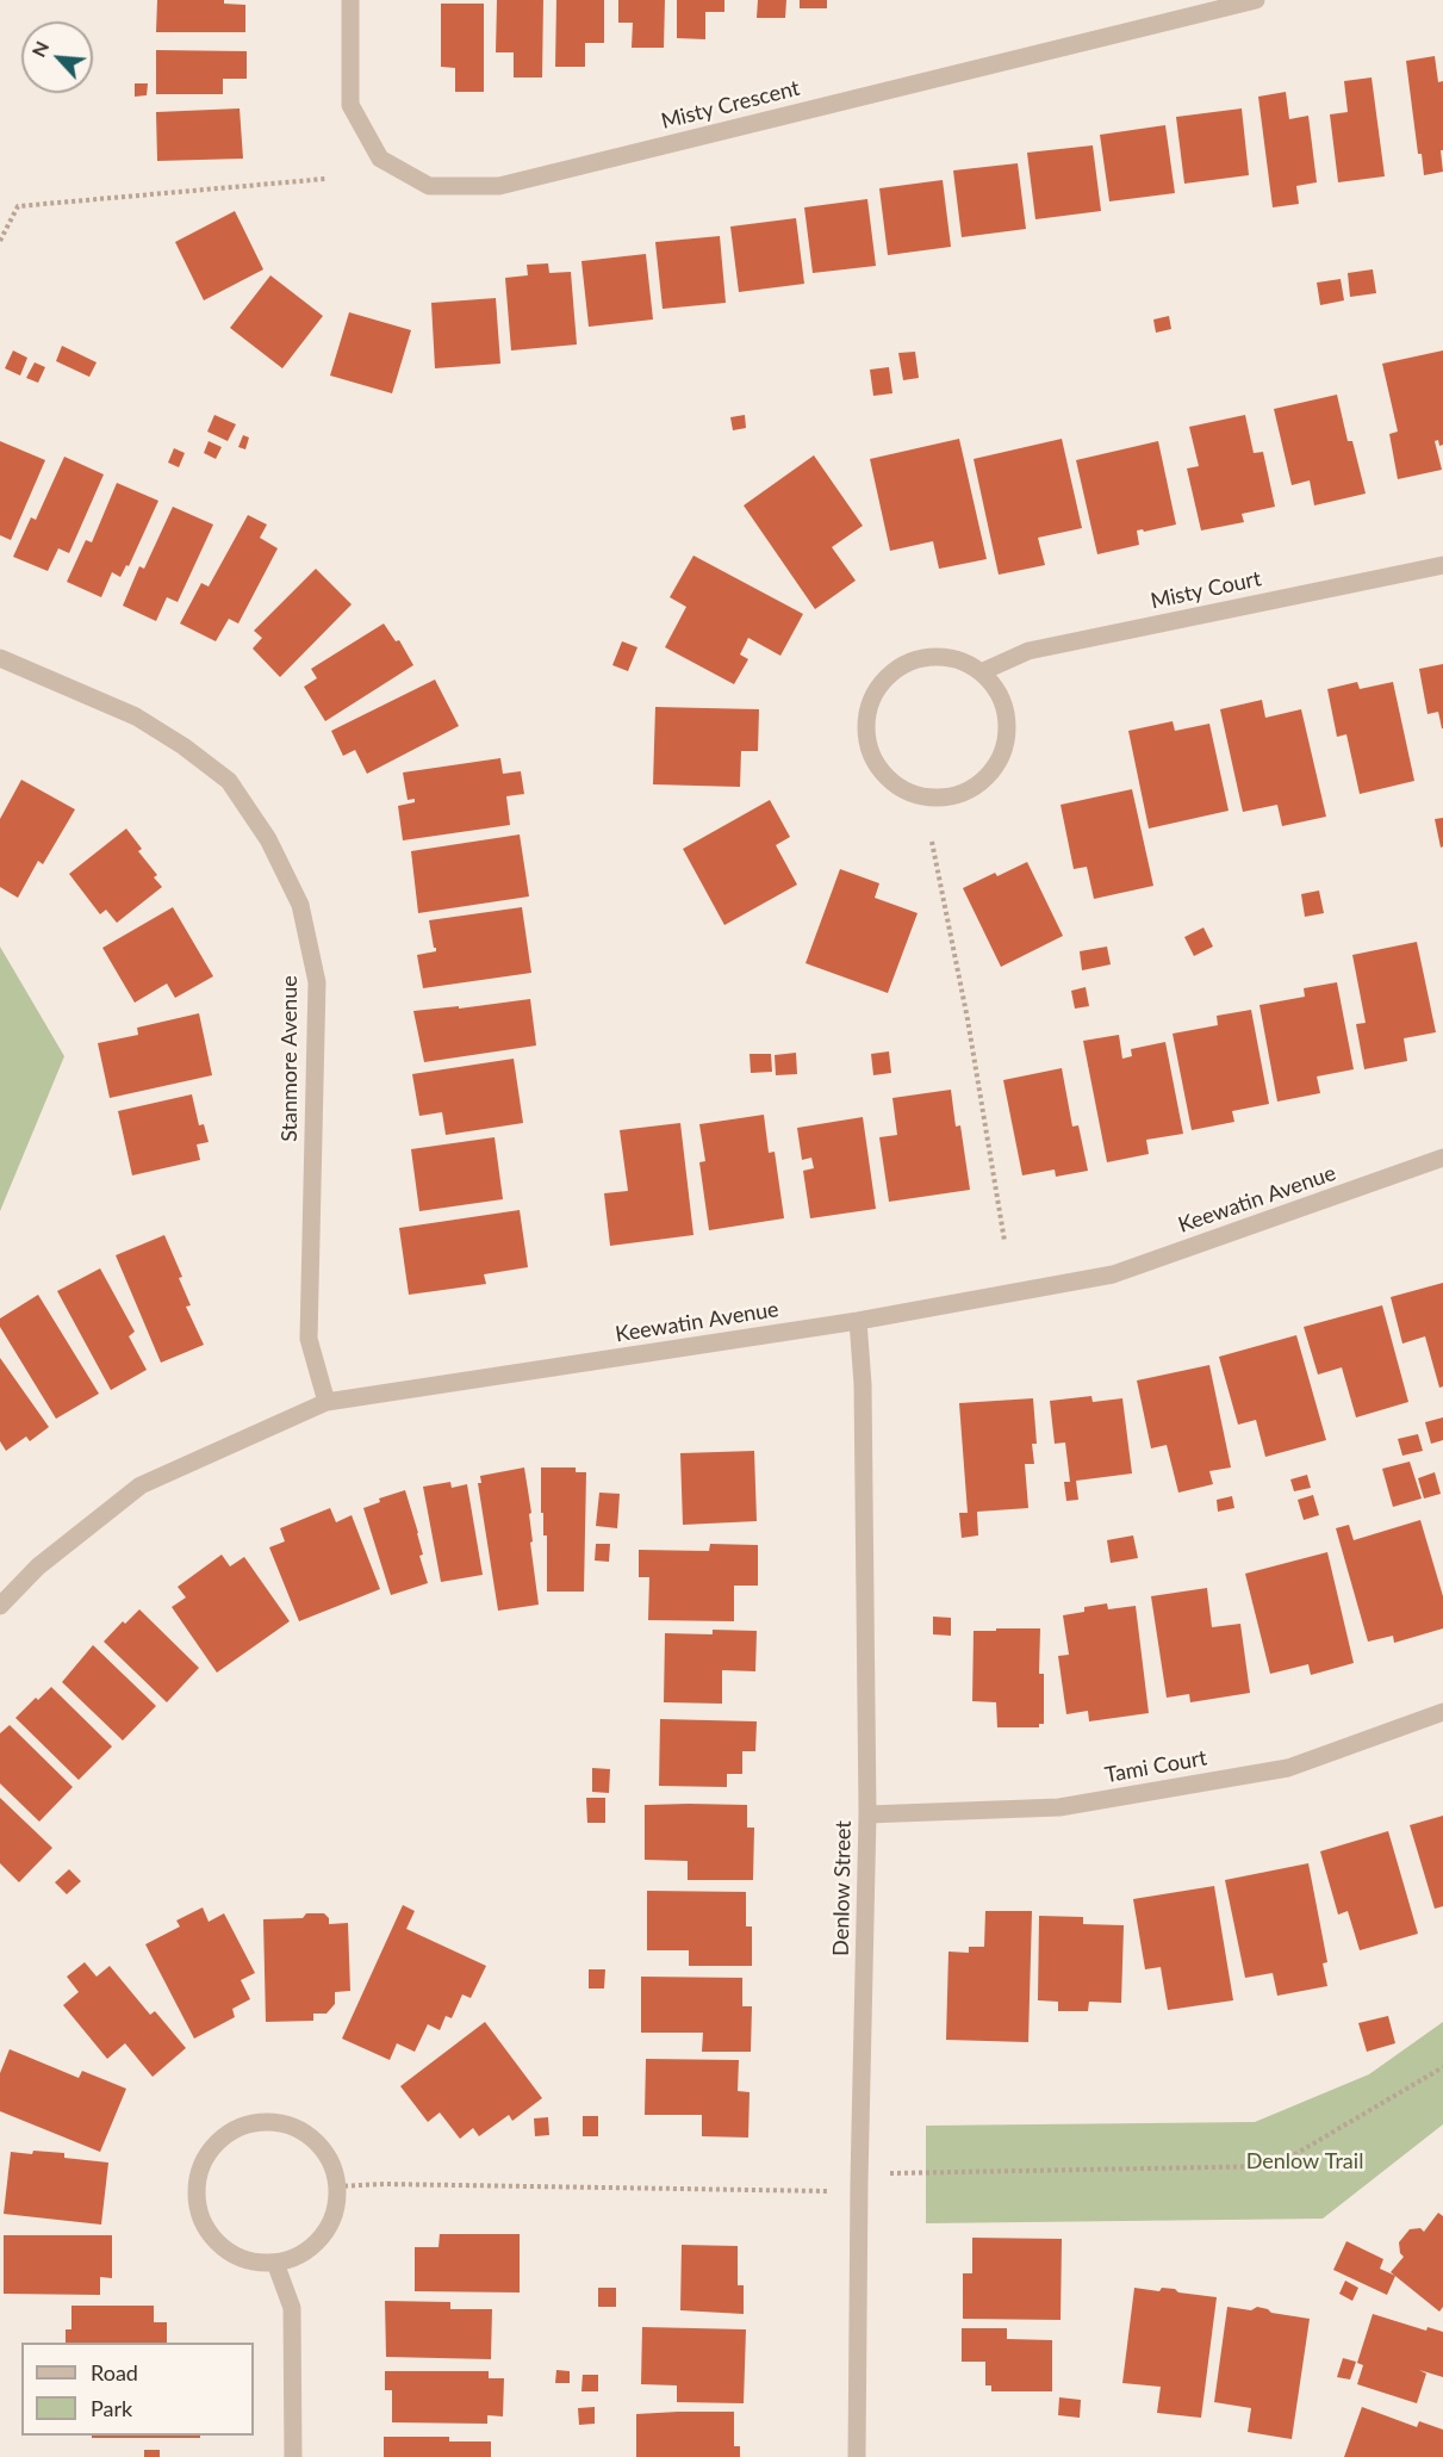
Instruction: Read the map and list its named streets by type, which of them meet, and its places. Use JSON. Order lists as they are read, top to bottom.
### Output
{
  "streets": {
    "street": [
      "Misty Crescent",
      "Misty Court",
      "Stanmore Avenue",
      "Keewatin Avenue",
      "Tami Court",
      "Denlow Street"
    ]
  },
  "crossings": [
    ["Stanmore Avenue", "Keewatin Avenue"],
    ["Keewatin Avenue", "Denlow Street"],
    ["Tami Court", "Denlow Street"]
  ],
  "parks": ["Denlow Trail"],
  "legend": ["Road", "Park"],
  "north": "top left"
}
